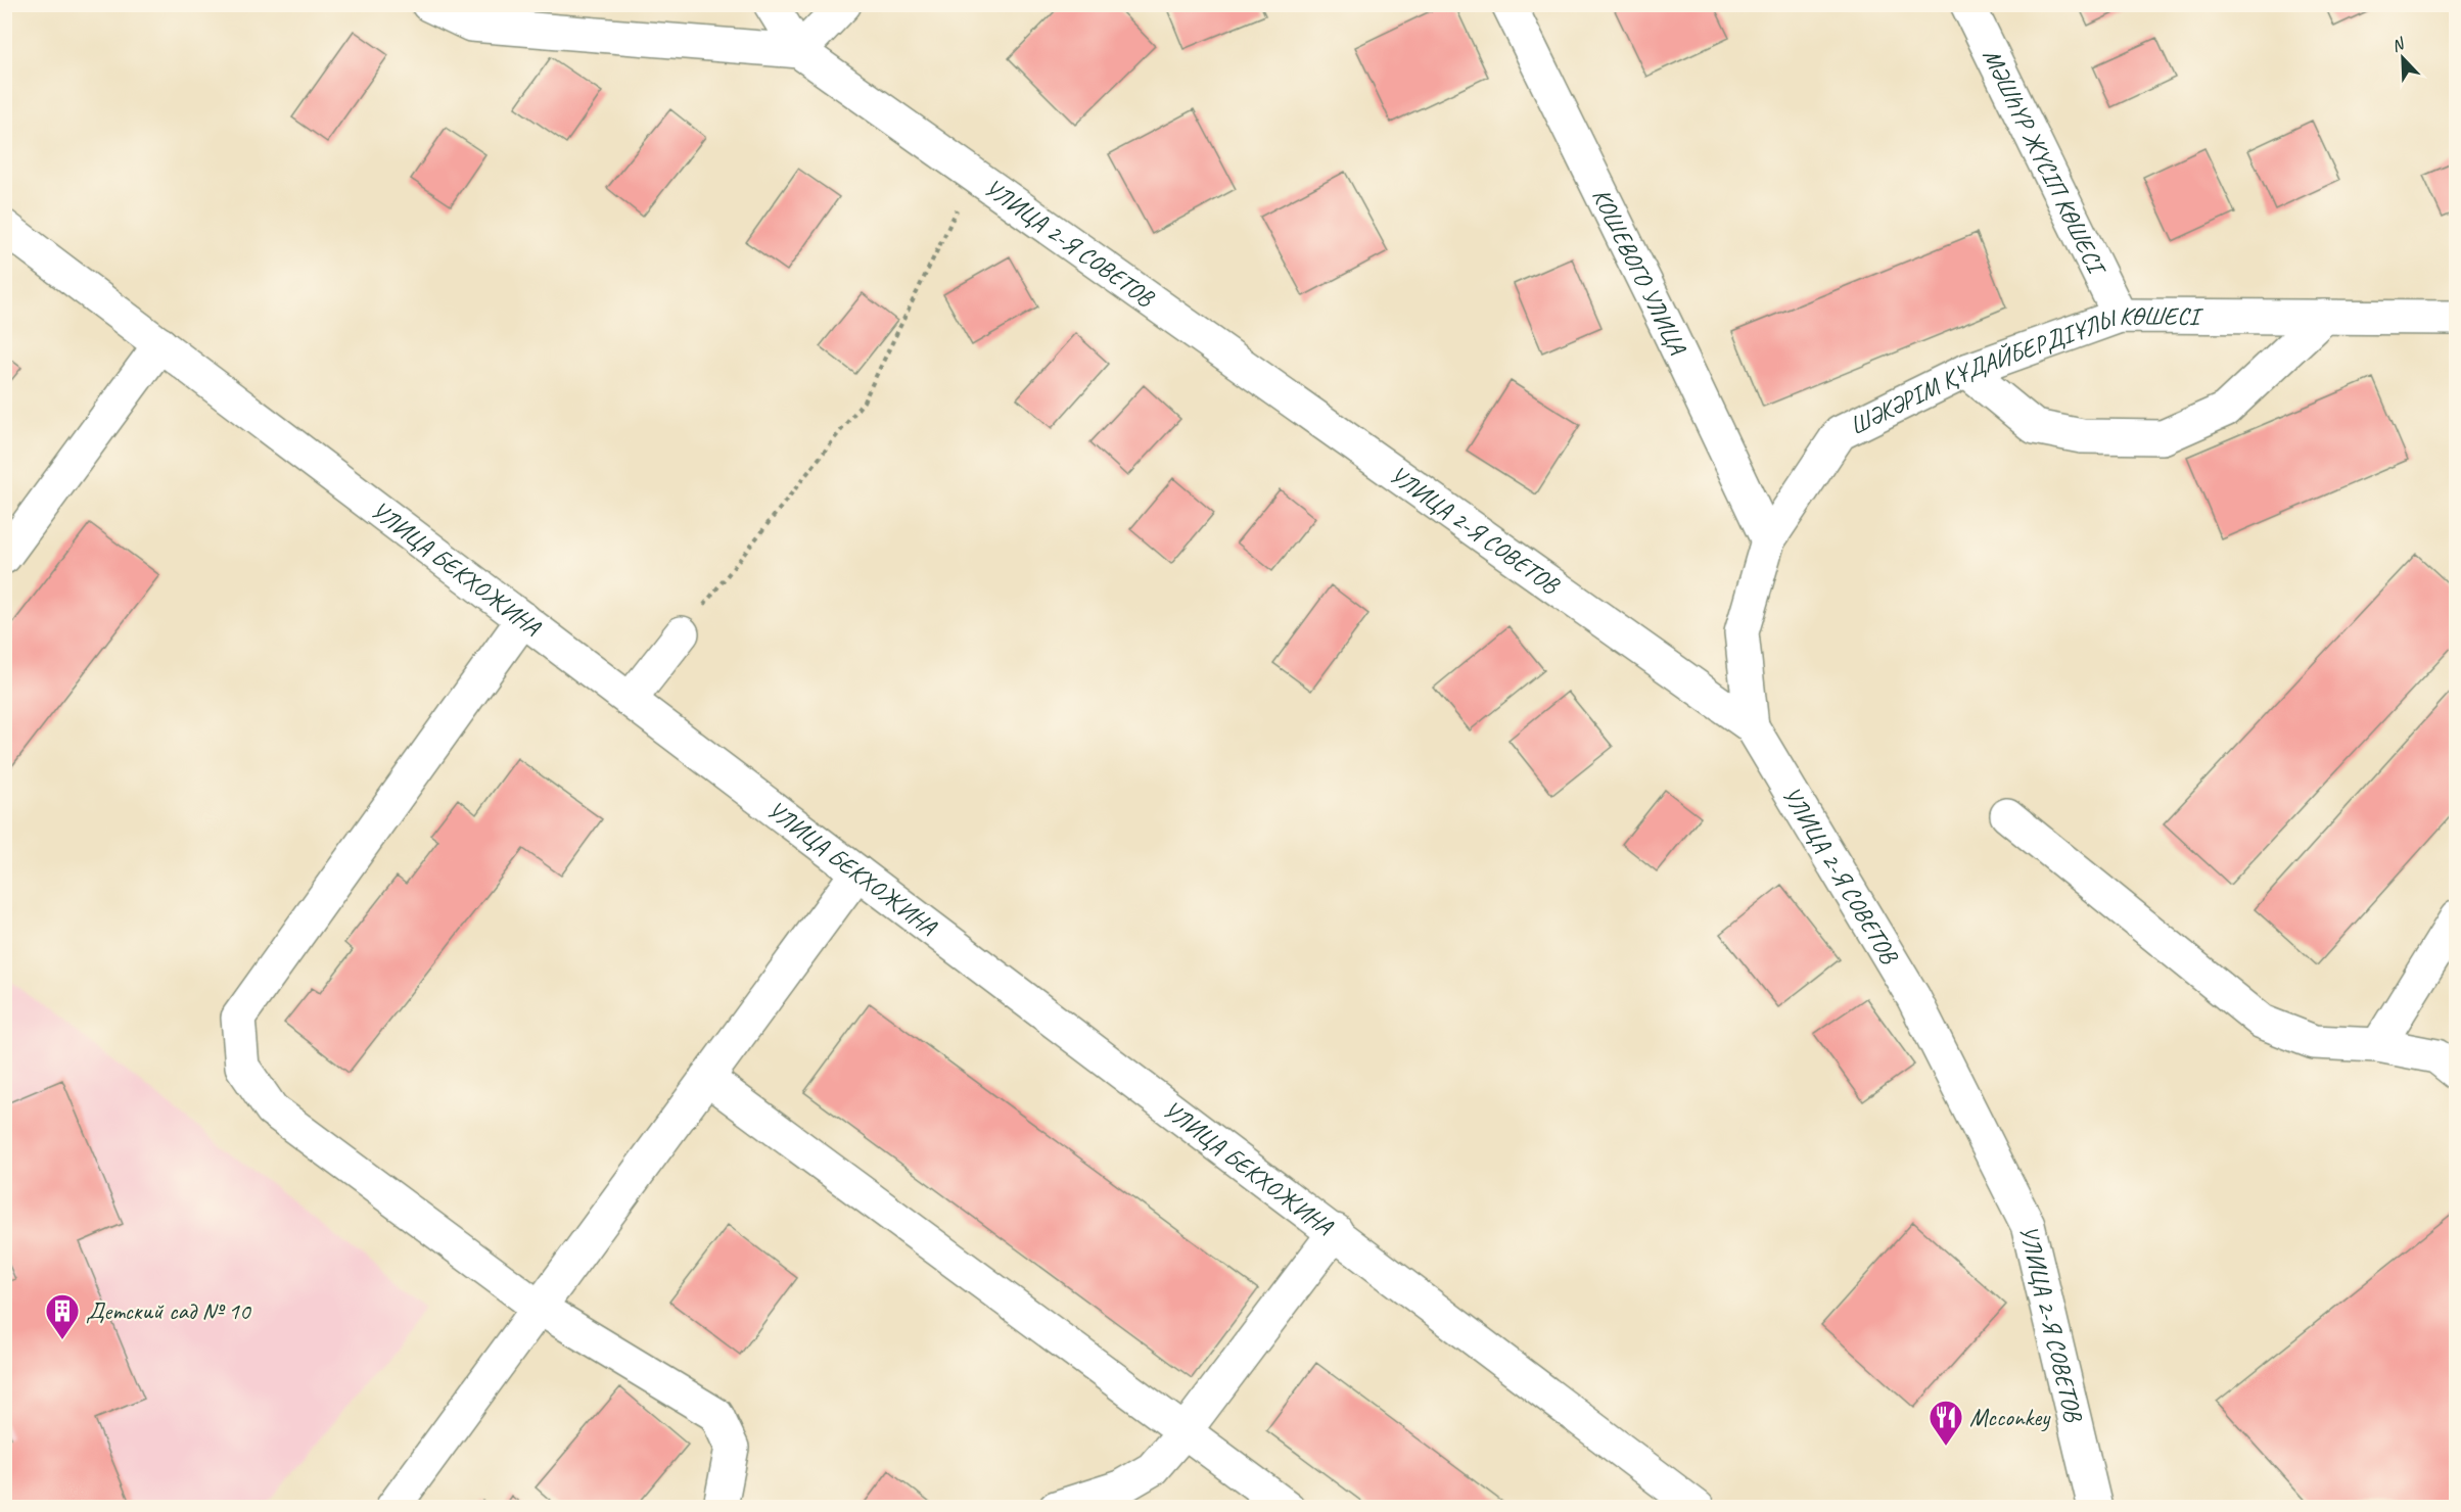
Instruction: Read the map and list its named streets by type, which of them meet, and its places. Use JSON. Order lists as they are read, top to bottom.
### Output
{
  "streets": {
    "street": [
      "МӘШҺҮР ЖҮСІП КӨШЕСІ",
      "УЛИЦА 2-Я СОВЕТОВ",
      "КОШЕВОГО УЛИЦА",
      "ШӘКӘРІМ ҚҰДАЙБЕРДІҰЛЫ КӨШЕСІ",
      "УЛИЦА БЕКХОЖИНА"
    ]
  },
  "crossings": [
    ["МӘШҺҮР ЖҮСІП КӨШЕСІ", "ШӘКӘРІМ ҚҰДАЙБЕРДІҰЛЫ КӨШЕСІ"],
    ["УЛИЦА 2-Я СОВЕТОВ", "ШӘКӘРІМ ҚҰДАЙБЕРДІҰЛЫ КӨШЕСІ"],
    ["КОШЕВОГО УЛИЦА", "ШӘКӘРІМ ҚҰДАЙБЕРДІҰЛЫ КӨШЕСІ"]
  ],
  "places": {
    "building": ["Детский сад № 10"],
    "restaurant": ["Mcconkey"]
  },
  "north": "top left"
}
